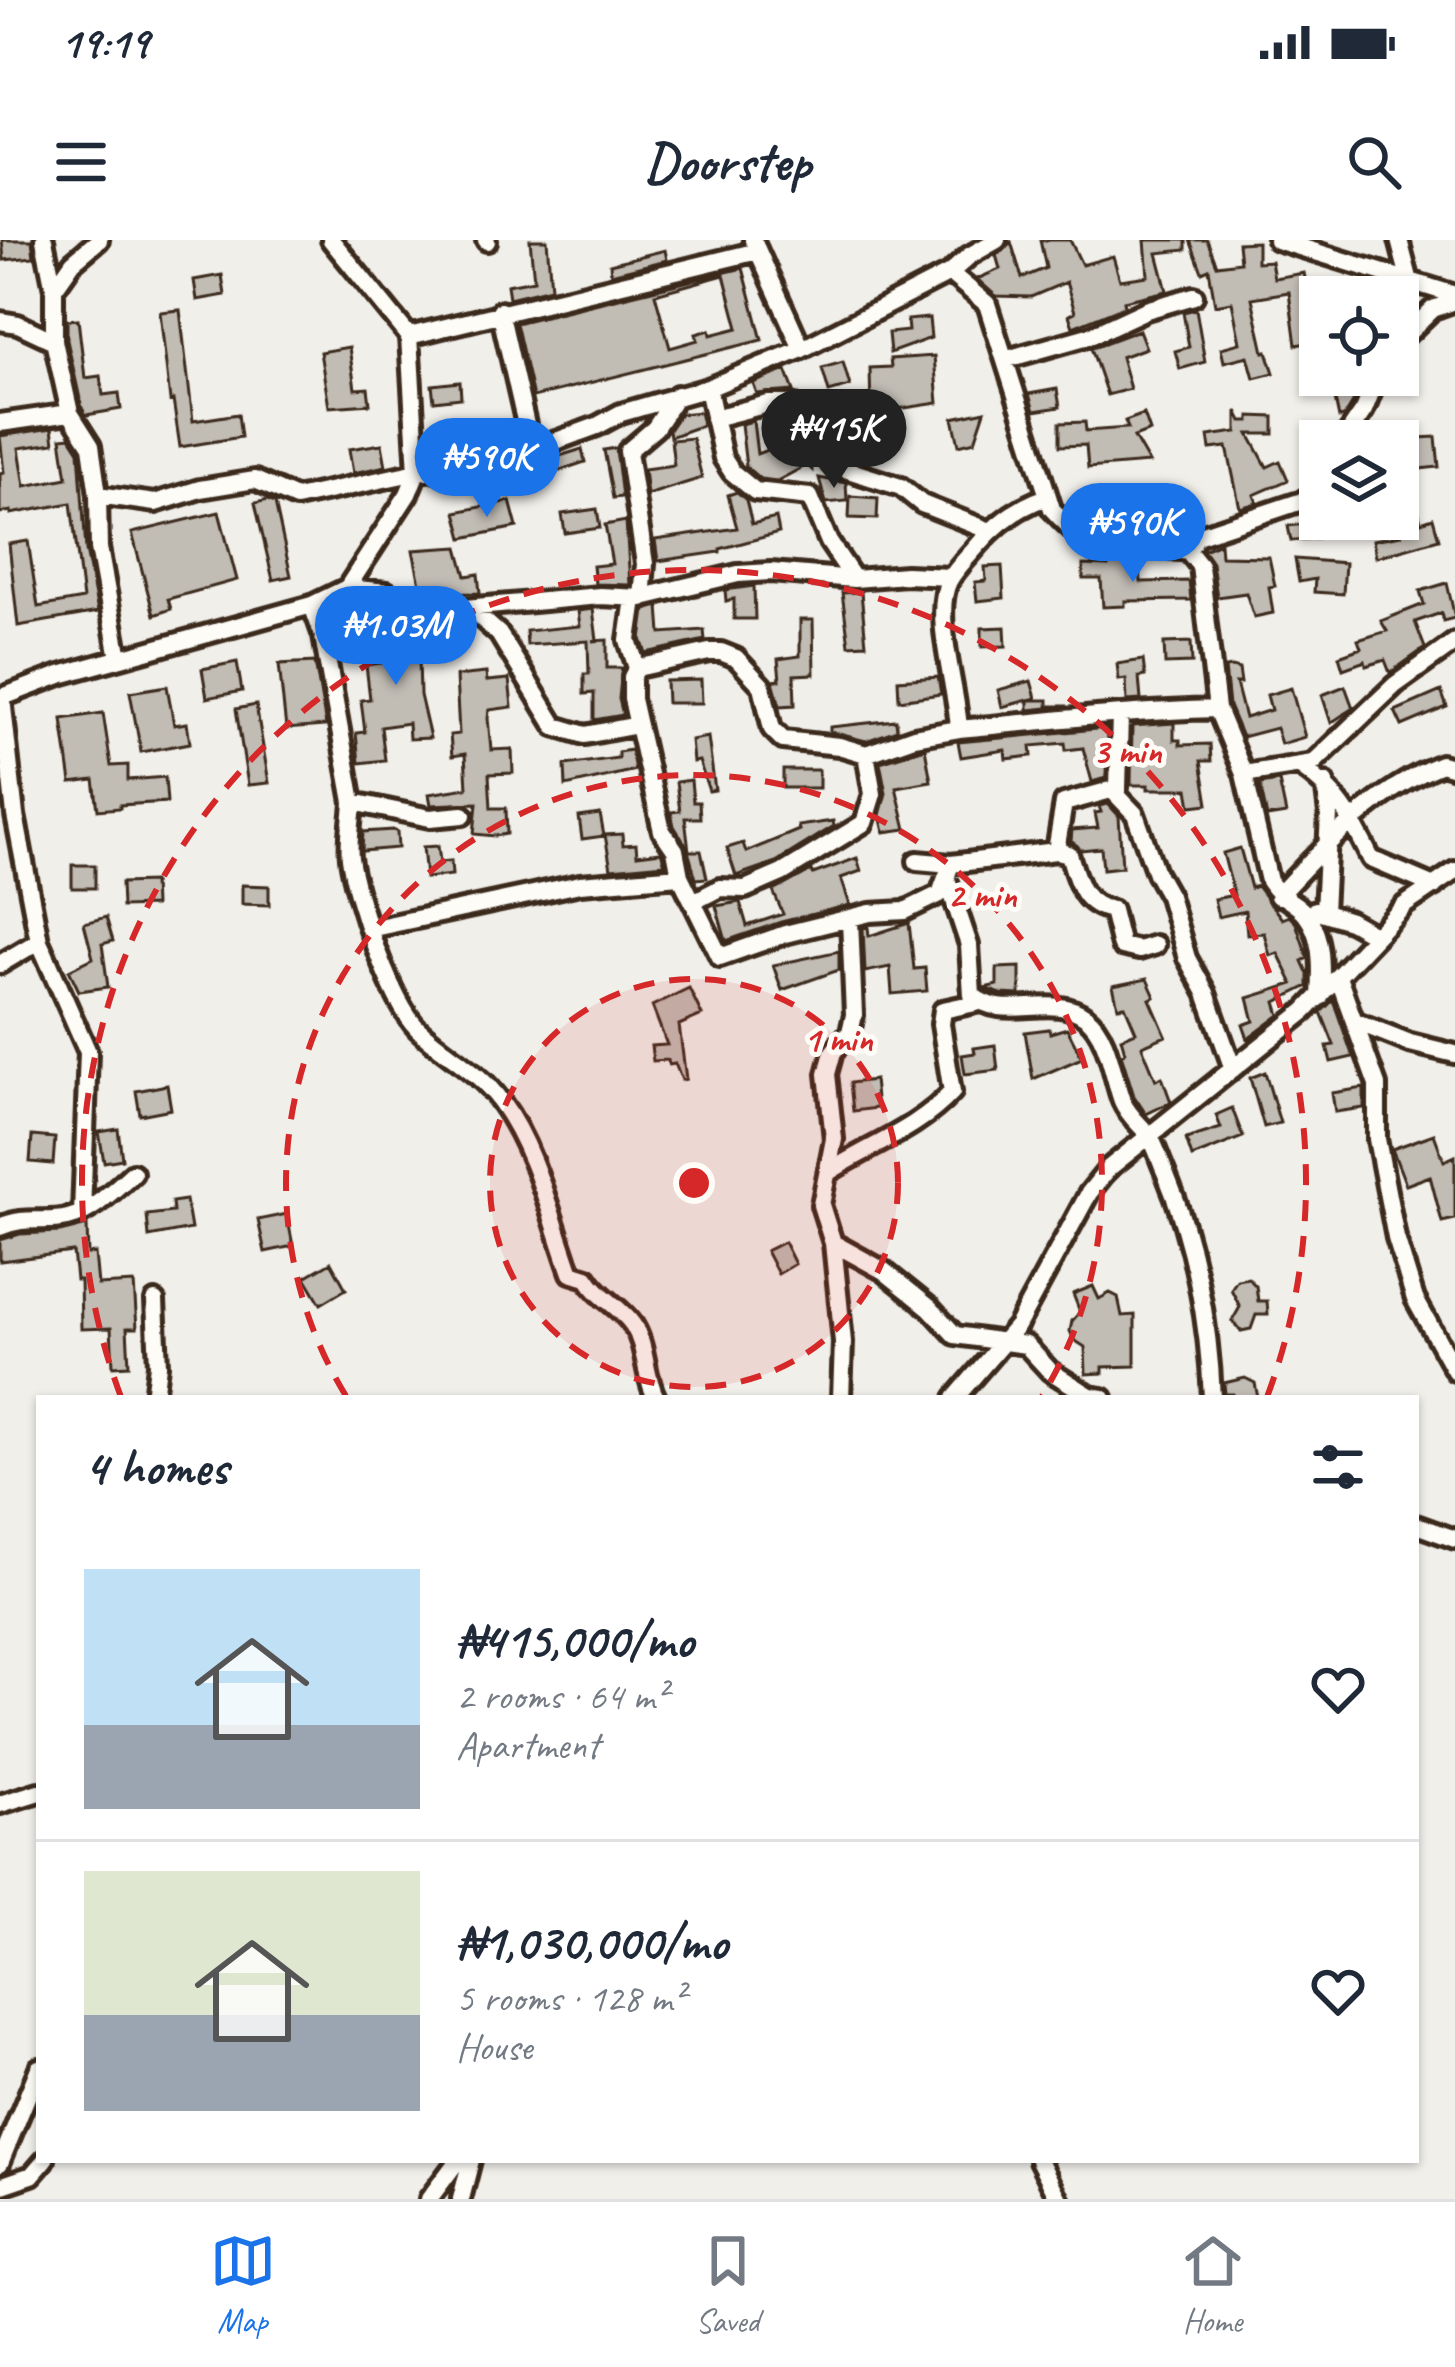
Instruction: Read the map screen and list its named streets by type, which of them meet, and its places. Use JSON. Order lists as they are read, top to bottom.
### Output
{
  "page": {
    "status": "19:19",
    "header": "Doorstep",
    "price": [
      "₦415K",
      "₦590K",
      "₦590K",
      "₦1.03M"
    ],
    "heading": "4 homes",
    "list": [
      {
        "name": "₦415,000/mo",
        "note": "2 rooms · 64 m² · Apartment"
      },
      {
        "name": "₦1,030,000/mo",
        "note": "5 rooms · 128 m² · House"
      }
    ],
    "tabs": ["Map", "Saved", "Home"]
  },
  "rings": ["3 min", "2 min", "1 min"]
}
